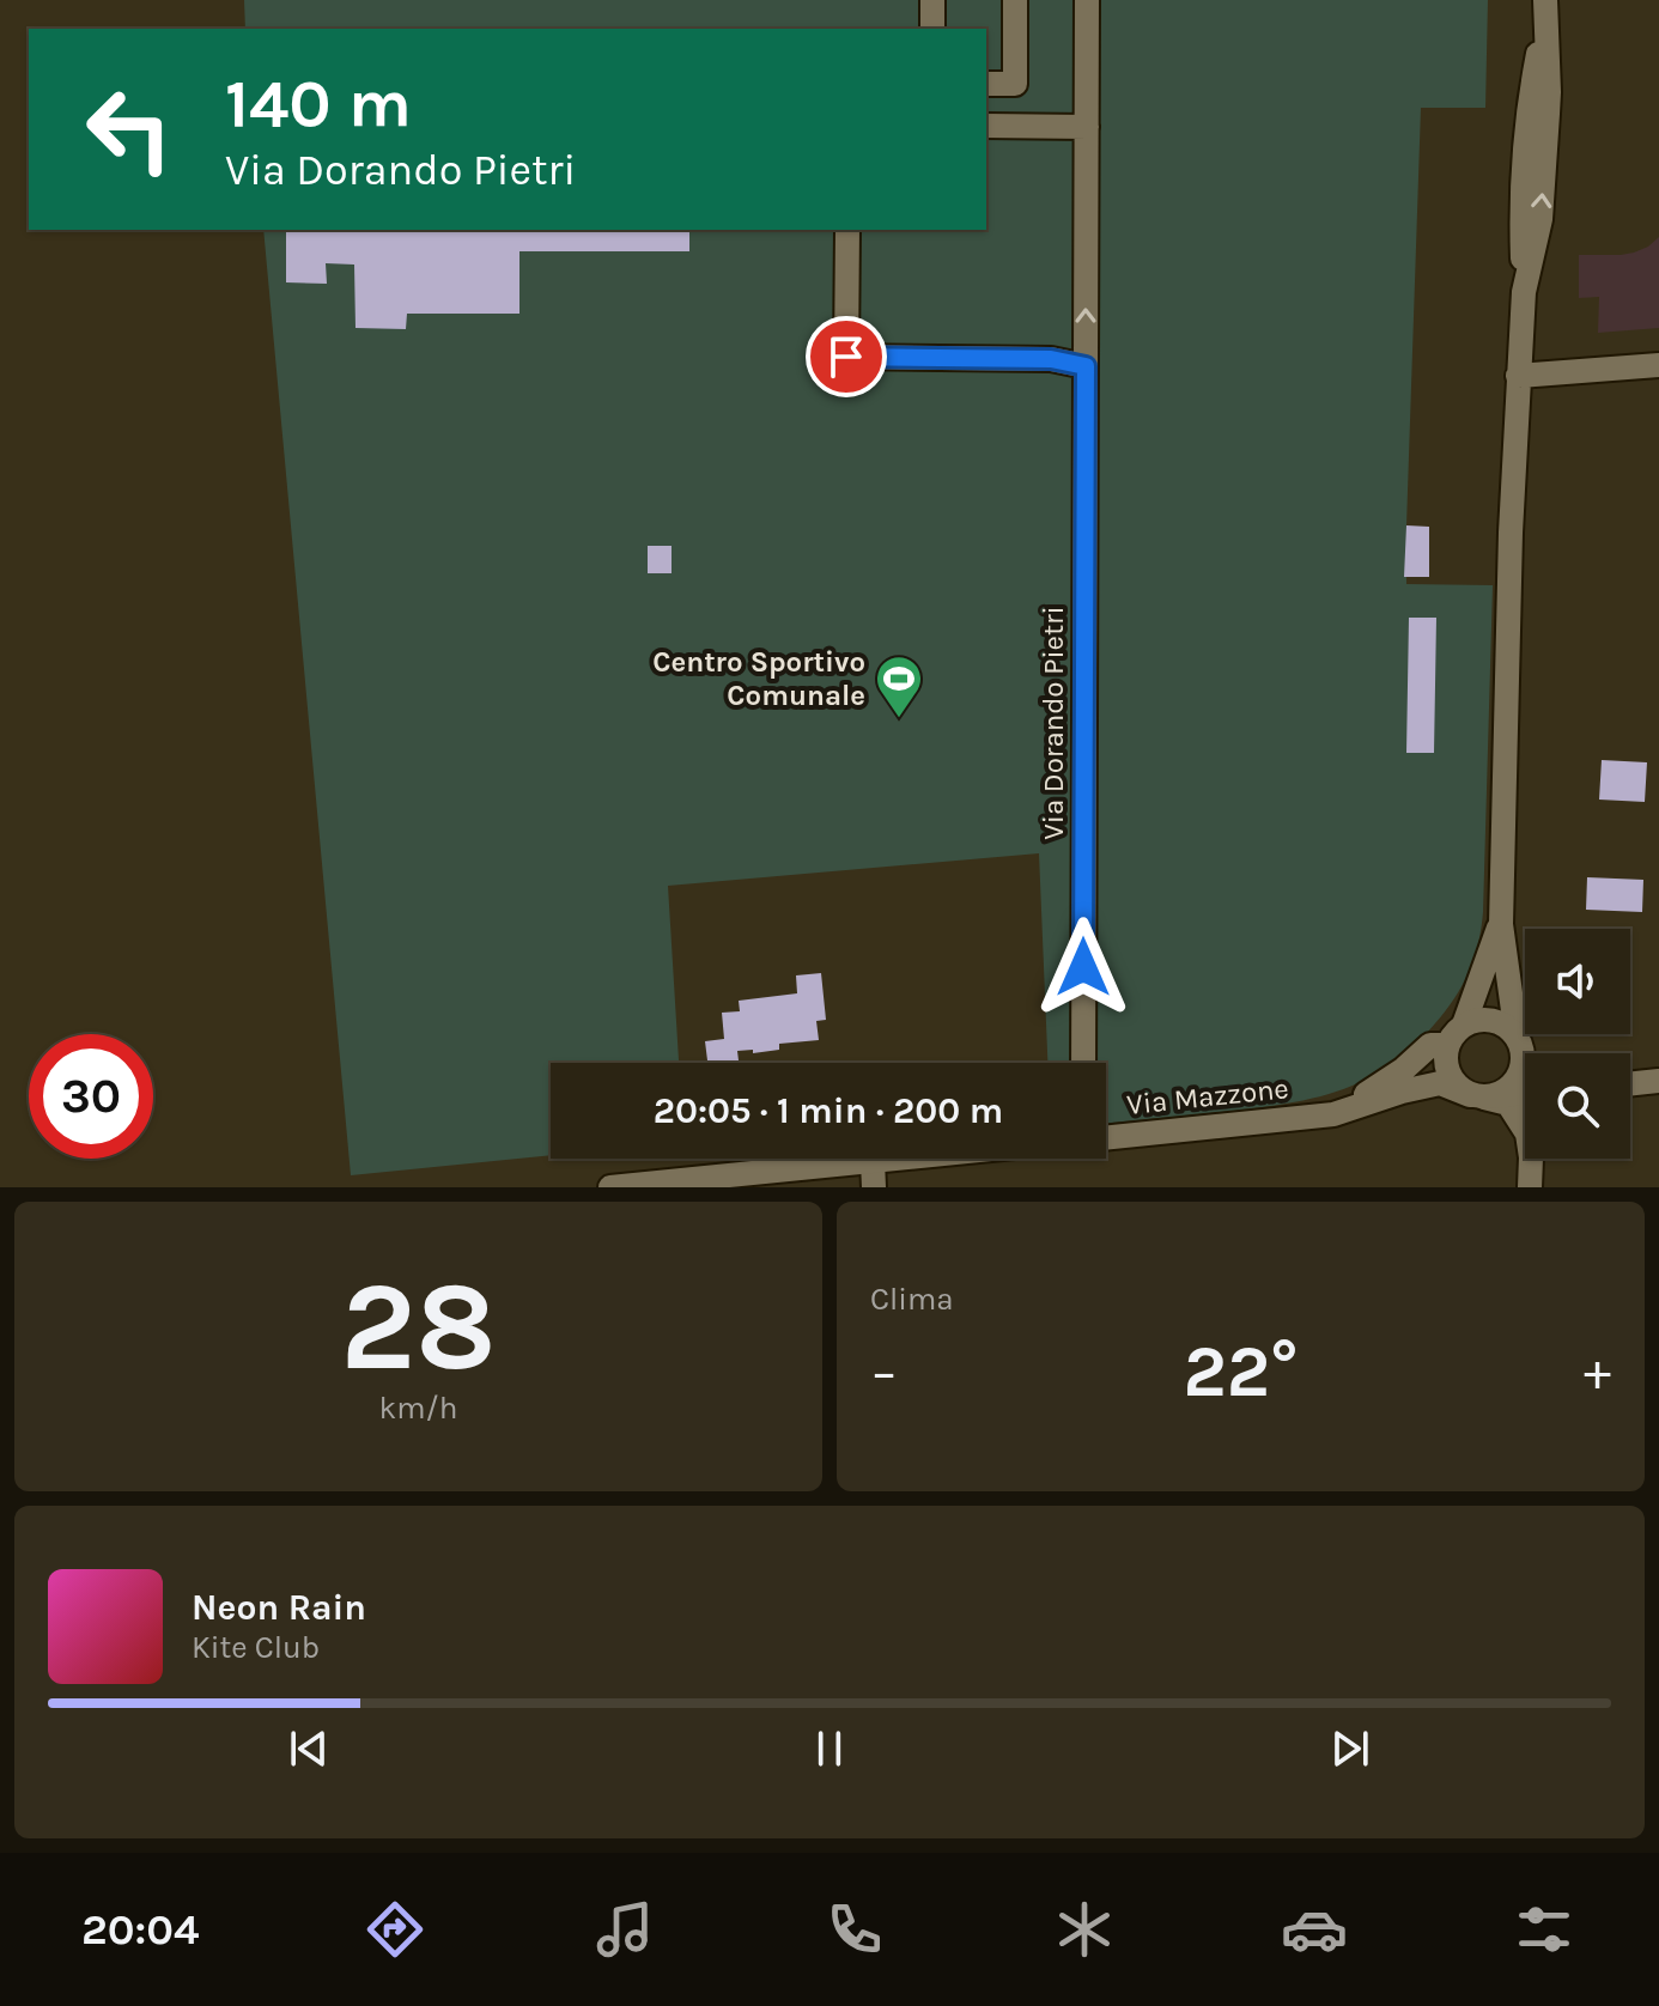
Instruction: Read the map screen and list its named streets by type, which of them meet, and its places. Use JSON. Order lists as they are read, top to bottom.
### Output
{
  "streets": {
    "street": ["Via Dorando Pietri", "Via Mazzone"]
  },
  "places": {
    "sports": ["Centro Sportivo Comunale"]
  },
  "page": {
    "turn": ["140 m", "Via Dorando Pietri"],
    "limit": "30",
    "trip": "20:05 · 1 min · 200 m",
    "tile": [
      ["28", "km/h"],
      "Clima"
    ],
    "heat": ["−", "22°", "+"],
    "song": ["Neon Rain", "Kite Club"],
    "tabs": "20:04"
  }
}
